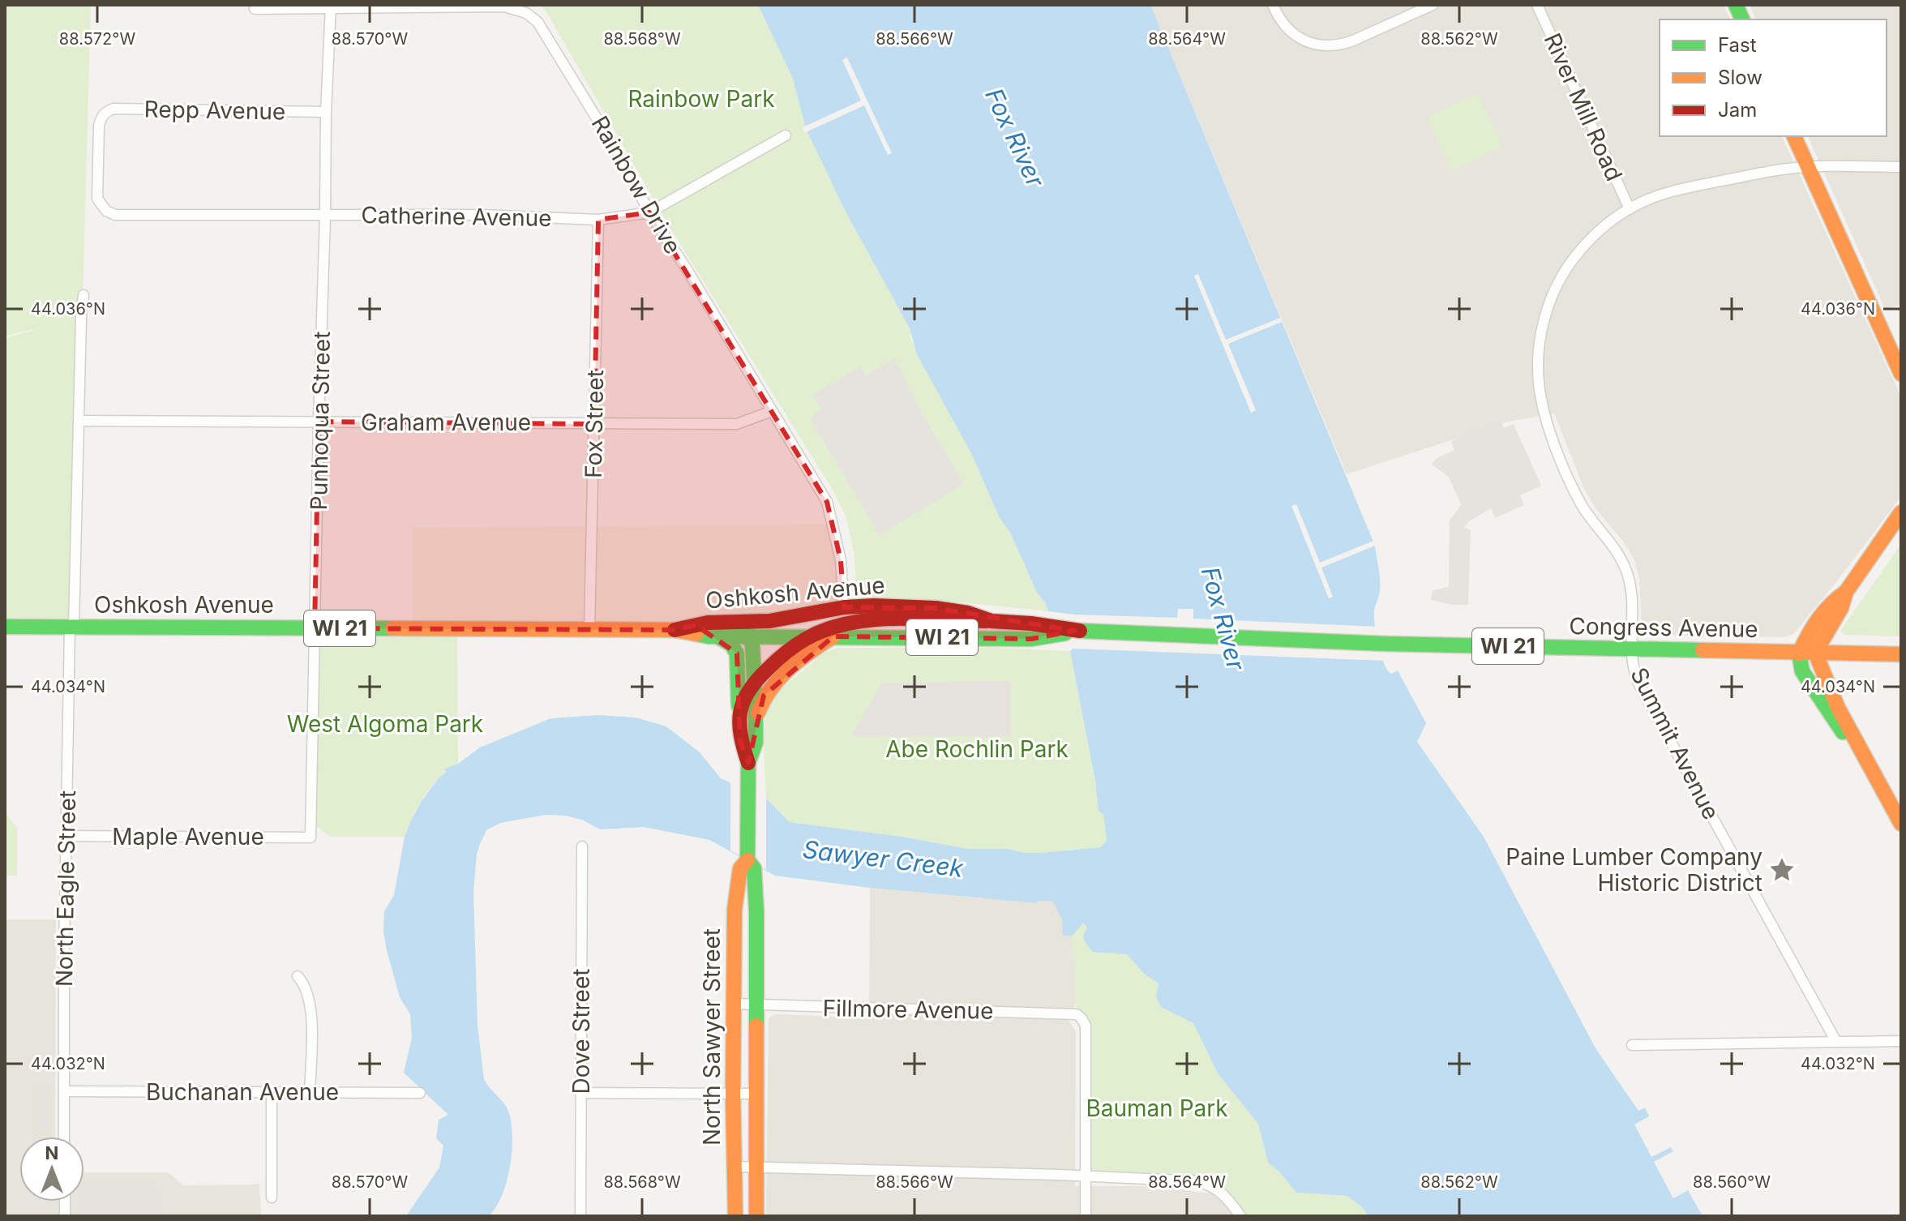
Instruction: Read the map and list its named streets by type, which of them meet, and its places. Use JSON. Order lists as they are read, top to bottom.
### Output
{
  "streets": {
    "main road": [
      "Oshkosh Avenue",
      "Congress Avenue",
      "WI 21",
      "North Sawyer Street"
    ],
    "street": [
      "River Mill Road",
      "Repp Avenue",
      "Rainbow Drive",
      "Catherine Avenue",
      "Punhoqua Street",
      "Graham Avenue",
      "Fox Street",
      "Summit Avenue",
      "Maple Avenue",
      "North Eagle Street",
      "Fillmore Avenue",
      "Dove Street",
      "Buchanan Avenue"
    ]
  },
  "crossings": [
    ["River Mill Road", "Summit Avenue"],
    ["Repp Avenue", "Catherine Avenue"],
    ["Repp Avenue", "Punhoqua Street"],
    ["Rainbow Drive", "Catherine Avenue"],
    ["Rainbow Drive", "Punhoqua Street"],
    ["Rainbow Drive", "Graham Avenue"],
    ["Rainbow Drive", "Oshkosh Avenue"],
    ["Catherine Avenue", "Punhoqua Street"],
    ["Catherine Avenue", "Fox Street"],
    ["Punhoqua Street", "Graham Avenue"],
    ["Punhoqua Street", "Oshkosh Avenue"],
    ["Punhoqua Street", "Maple Avenue"],
    ["Graham Avenue", "Fox Street"],
    ["Graham Avenue", "North Eagle Street"],
    ["Fox Street", "Oshkosh Avenue"],
    ["Oshkosh Avenue", "Congress Avenue"],
    ["Oshkosh Avenue", "North Eagle Street"],
    ["Oshkosh Avenue", "North Sawyer Street"],
    ["Congress Avenue", "Summit Avenue"],
    ["Maple Avenue", "North Eagle Street"],
    ["North Eagle Street", "Buchanan Avenue"],
    ["Fillmore Avenue", "North Sawyer Street"]
  ],
  "water": ["Fox River", "Sawyer Creek"],
  "parks": [
    "Rainbow Park",
    "West Algoma Park",
    "Abe Rochlin Park",
    "Bauman Park"
  ],
  "places": {
    "place": ["Paine Lumber Company Historic District"]
  },
  "legend": ["Fast", "Slow", "Jam"],
  "north": "top",
  "coordinates": [
    "88.572°W",
    "88.570°W",
    "88.568°W",
    "88.566°W",
    "88.564°W",
    "88.562°W",
    "44.036°N",
    "44.034°N",
    "44.032°N",
    "88.560°W"
  ]
}
